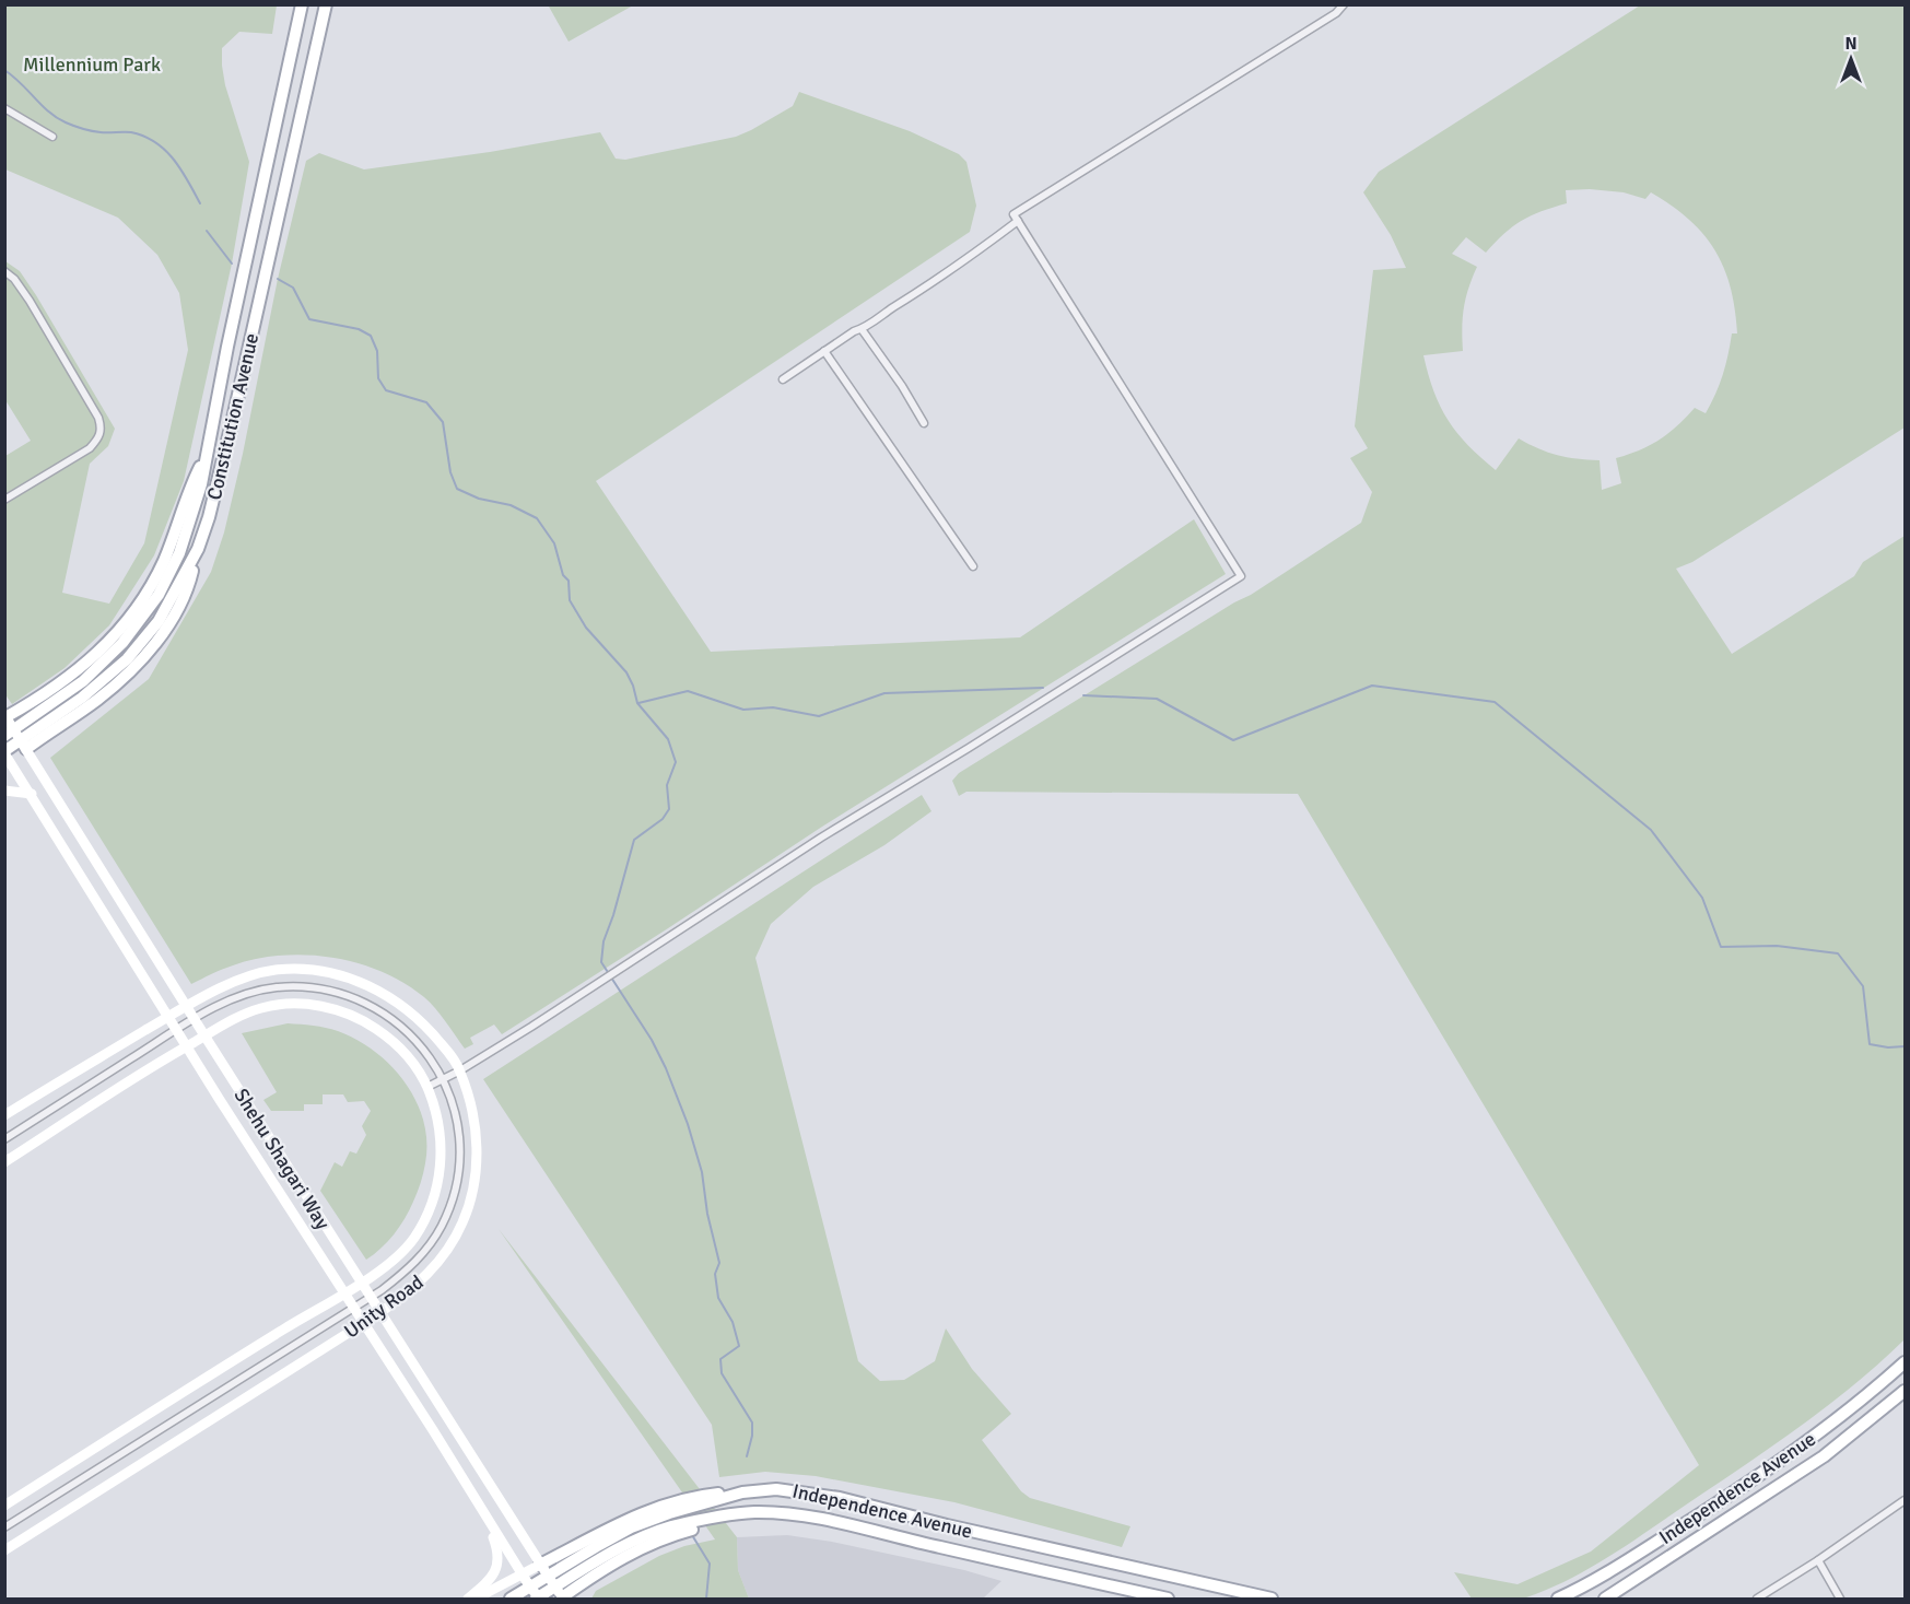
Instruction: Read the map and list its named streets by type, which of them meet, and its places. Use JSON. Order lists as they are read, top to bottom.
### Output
{
  "streets": {
    "main road": ["Constitution Avenue", "Independence Avenue"],
    "street": ["Shehu Shagari Way", "Unity Road"]
  },
  "crossings": [
    ["Constitution Avenue", "Shehu Shagari Way"],
    ["Shehu Shagari Way", "Unity Road"],
    ["Shehu Shagari Way", "Independence Avenue"]
  ],
  "parks": ["Millennium Park"],
  "north": "top"
}
